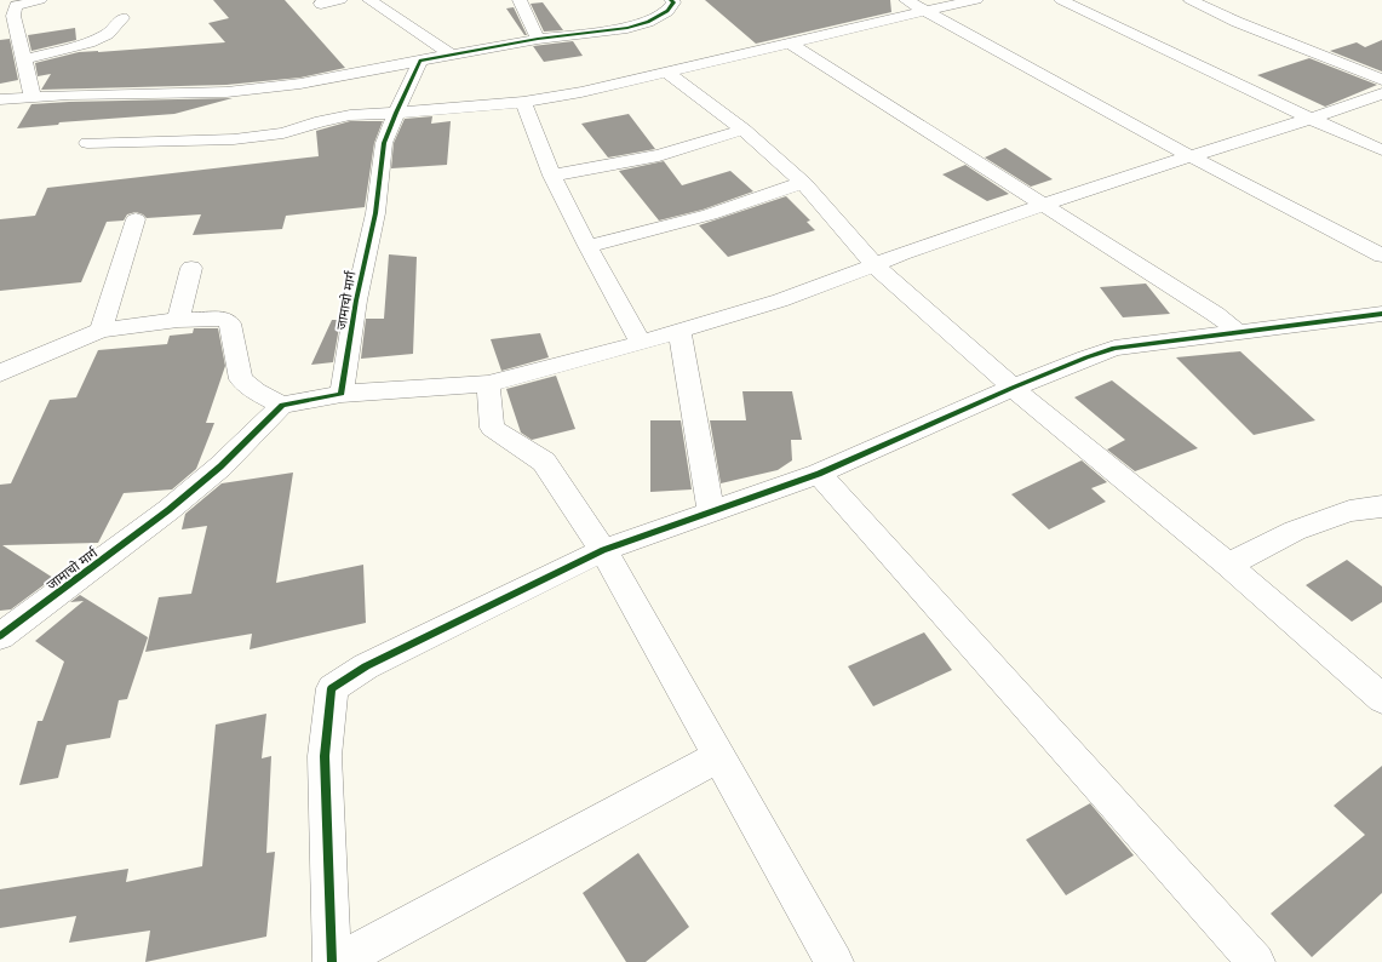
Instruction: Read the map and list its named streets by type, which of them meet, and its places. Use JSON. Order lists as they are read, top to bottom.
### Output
{
  "streets": {
    "street": ["जामाचो मार्ग"]
  }
}
